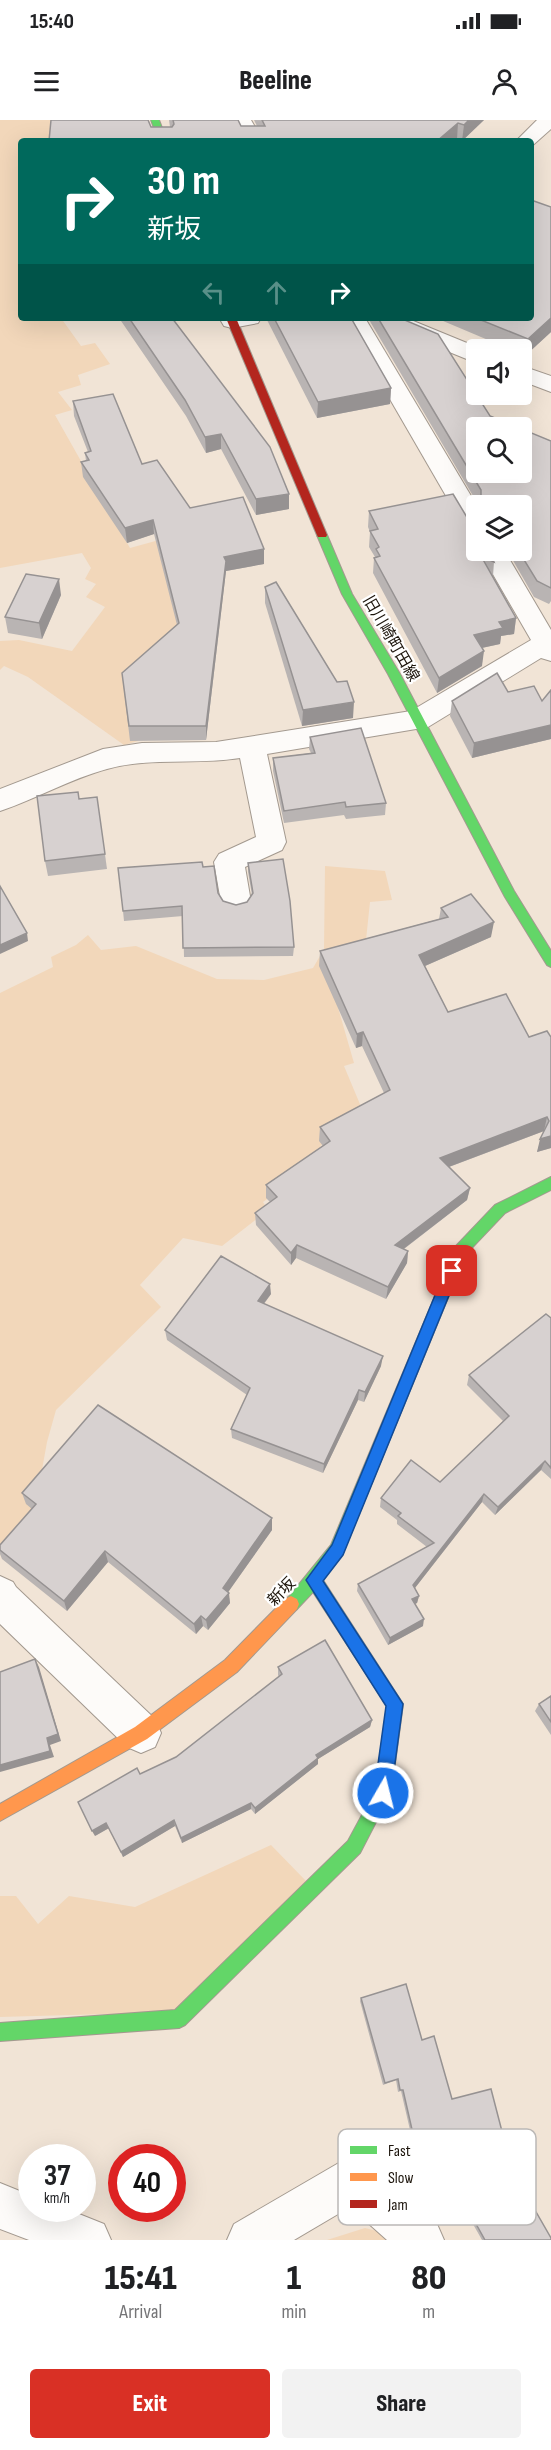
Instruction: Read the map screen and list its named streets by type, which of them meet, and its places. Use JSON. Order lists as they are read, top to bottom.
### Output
{
  "streets": {
    "street": ["旧川崎町田線", "新坂"]
  },
  "legend": ["Fast", "Slow", "Jam"],
  "page": {
    "status": "15:40",
    "header": "Beeline",
    "turn": ["30 m", "新坂"],
    "speed": "37 km/h",
    "limit": "40",
    "eta": [
      "15:41",
      "Arrival",
      "1",
      "min",
      "80",
      "m"
    ],
    "buttons": ["Exit", "Share"]
  }
}
